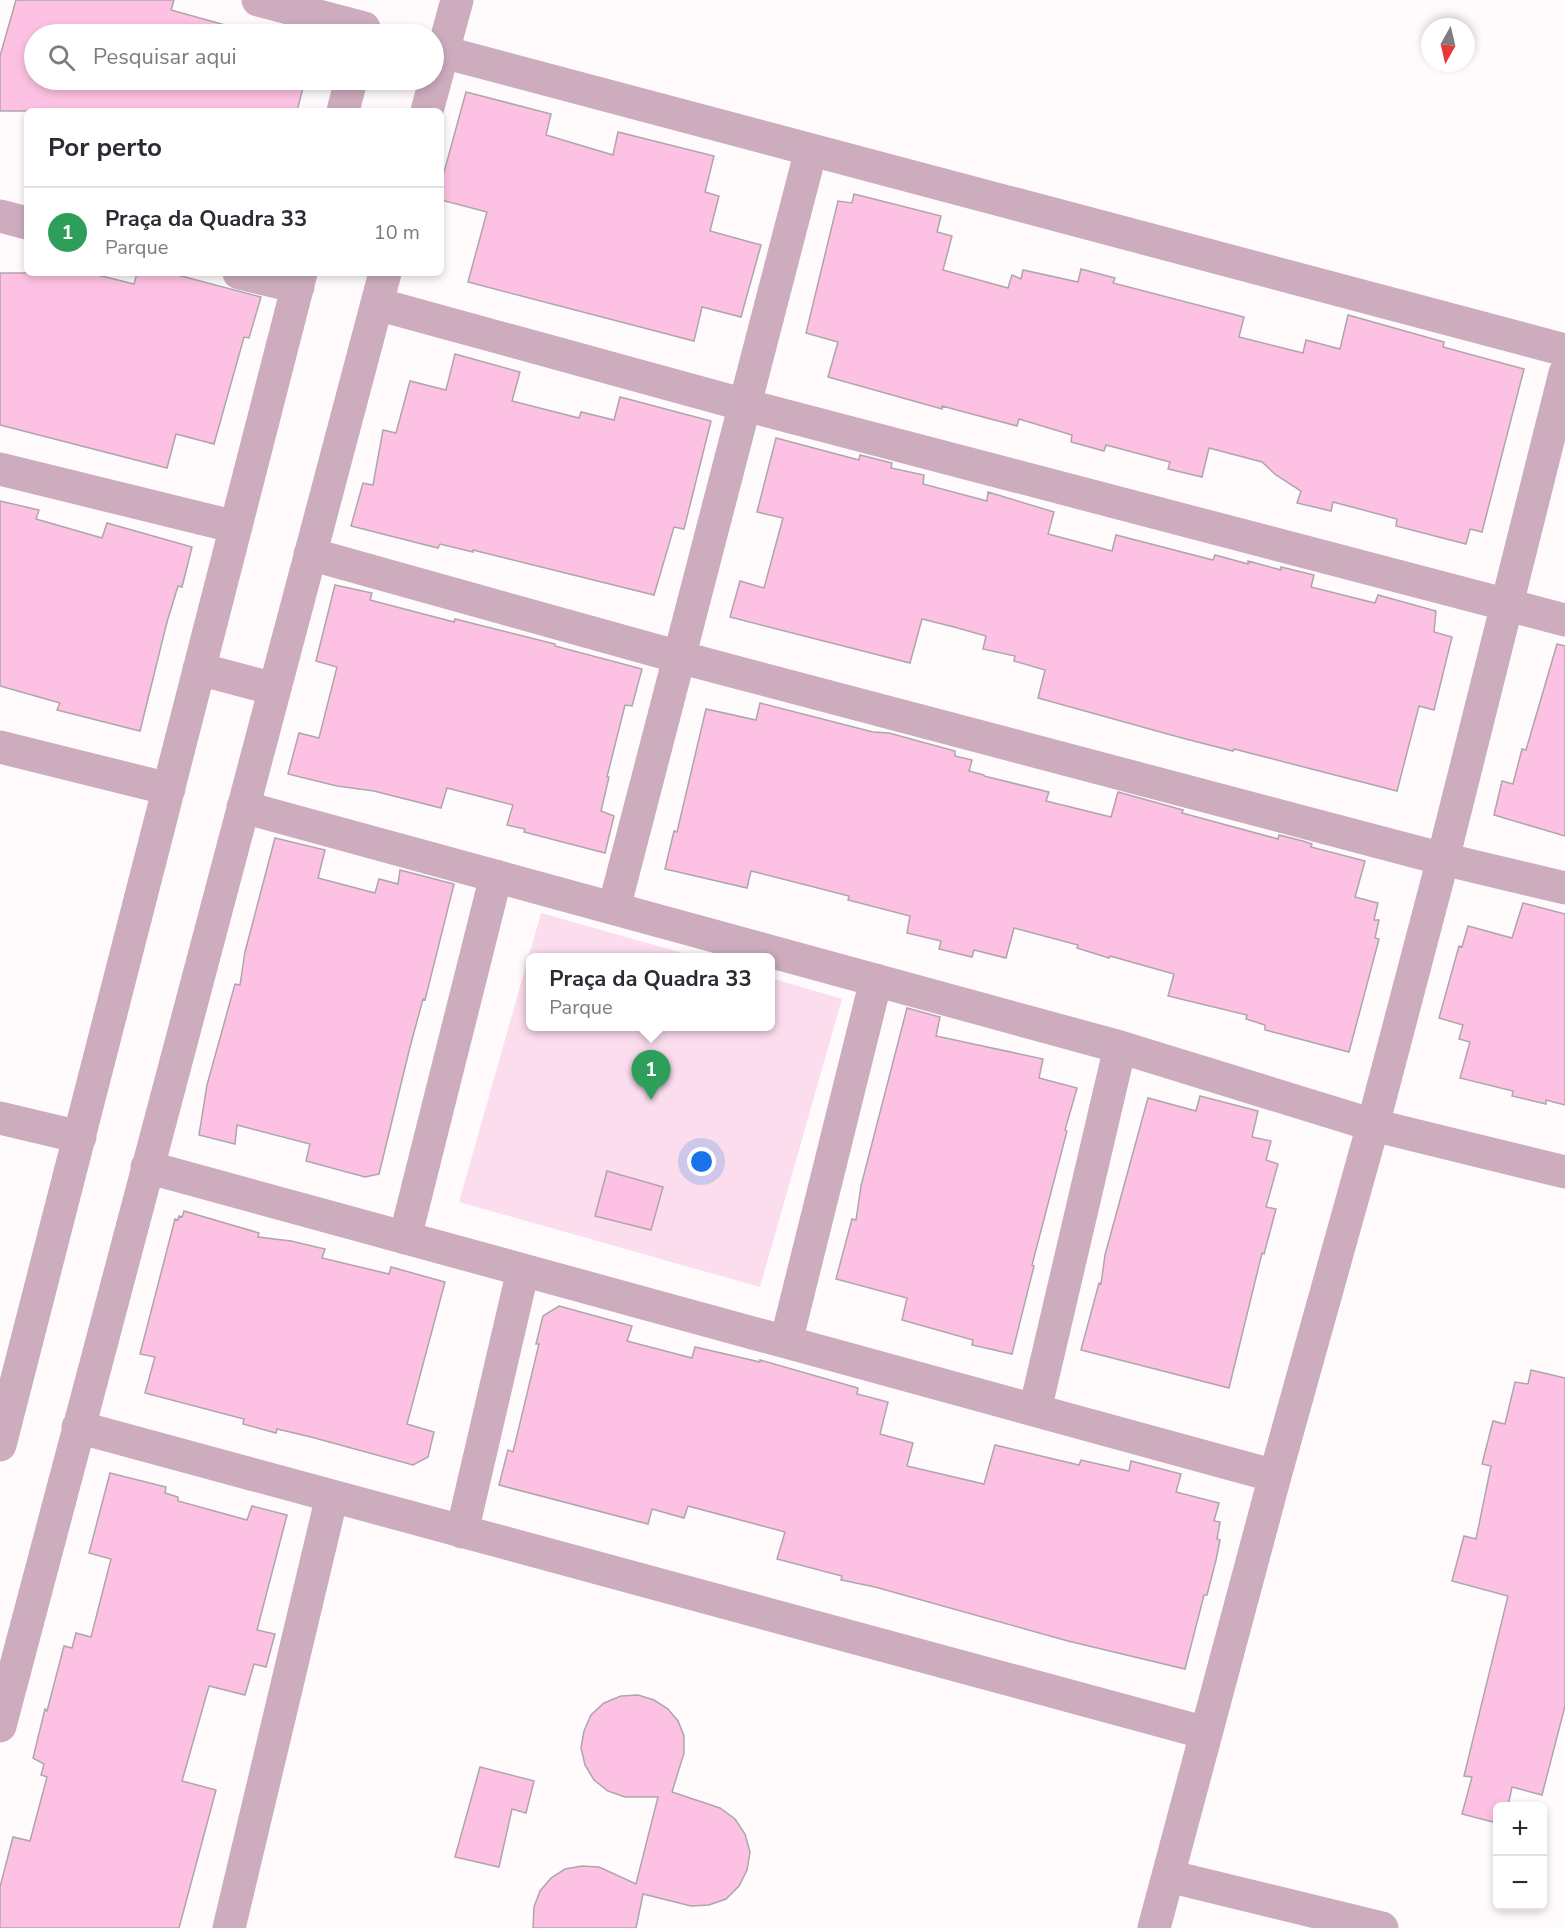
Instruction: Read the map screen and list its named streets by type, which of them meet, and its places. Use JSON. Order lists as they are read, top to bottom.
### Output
{
  "north": "bottom",
  "page": {
    "search": "Pesquisar aqui",
    "heading": "Por perto",
    "list": [
      {
        "mark": "1",
        "name": "Praça da Quadra 33",
        "note": "Parque",
        "value": "10 m"
      }
    ],
    "popup": ["Praça da Quadra 33", "Parque"],
    "pins": "1",
    "map_buttons": ["+", "−"]
  }
}
